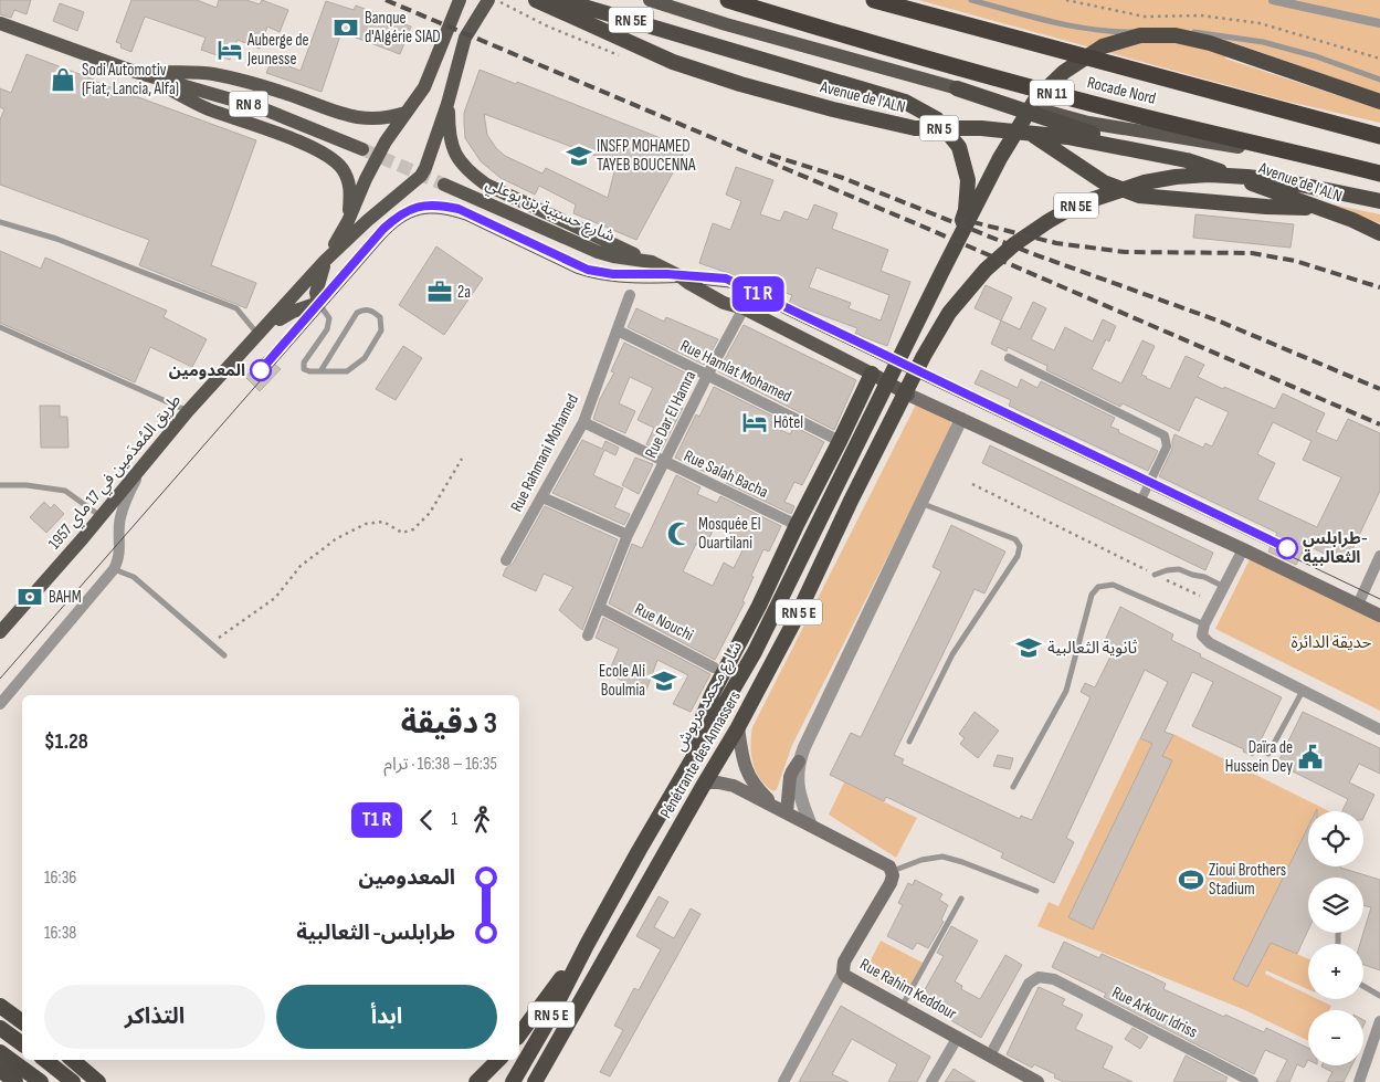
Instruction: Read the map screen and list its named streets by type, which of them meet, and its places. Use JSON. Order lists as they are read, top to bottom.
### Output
{
  "streets": {
    "highway": [
      "RN 5E",
      "Rocade Nord",
      "RN 11",
      "Avenue de l'ALN",
      "RN 5",
      "RN 5 E",
      "شارع محمد مربوش",
      "Pénétrante des Annassers"
    ],
    "main road": [
      "RN 8",
      "شارع حسيبة بن بوعلي",
      "طريق المُعدَمين في 17 ماي 1957",
      "Rue Rahim Keddour"
    ],
    "street": [
      "Rue Hamlat Mohamed",
      "Rue Dar El Hamra",
      "Rue Rahmani Mohamed",
      "Rue Salah Bacha",
      "Rue Nouchi",
      "Rue Arkour Idriss"
    ]
  },
  "crossings": [
    ["RN 5E", "شارع محمد مربوش"],
    ["RN 5E", "Pénétrante des Annassers"],
    ["شارع حسيبة بن بوعلي", "Rue Dar El Hamra"],
    ["Rue Hamlat Mohamed", "Rue Dar El Hamra"],
    ["Rue Hamlat Mohamed", "Rue Rahmani Mohamed"],
    ["Rue Dar El Hamra", "Rue Salah Bacha"],
    ["Rue Dar El Hamra", "Rue Nouchi"],
    ["Rue Rahmani Mohamed", "Rue Salah Bacha"],
    ["RN 5 E", "شارع محمد مربوش"],
    ["Rue Rahim Keddour", "Rue Arkour Idriss"]
  ],
  "parks": ["حديقة الدائرة"],
  "places": {
    "bank": ["Banque d'Algérie SIAD", "BAHM"],
    "hotel": ["Auberge de Jeunesse", "Hôtel"],
    "shop": ["Sodi Automotiv (Fiat, Lancia, Alfa)"],
    "school or university": ["INSFP MOHAMED TAYEB BOUCENNA", "ثانوية الثعالبية", "Ecole Ali Boulmia"],
    "office": ["2a"],
    "other": ["المعدومين", "طرابلس- الثعالبية"],
    "mosque": ["Mosquée El Ouartilani"],
    "public building": ["Daïra de Hussein Dey"],
    "sports": ["Zioui Brothers Stadium"]
  },
  "page": {
    "on_map": "T1 R",
    "heading": ["3 دقيقة", "16:35 – 16:38 · ترام", "$1.28"],
    "legs": ["1", "T1 R"],
    "map_buttons": ["+", "−"],
    "list": [
      {
        "name": "المعدومين",
        "value": "16:36"
      },
      {
        "name": "طرابلس- الثعالبية",
        "value": "16:38"
      }
    ],
    "buttons": ["ابدأ", "التذاكر"]
  }
}
